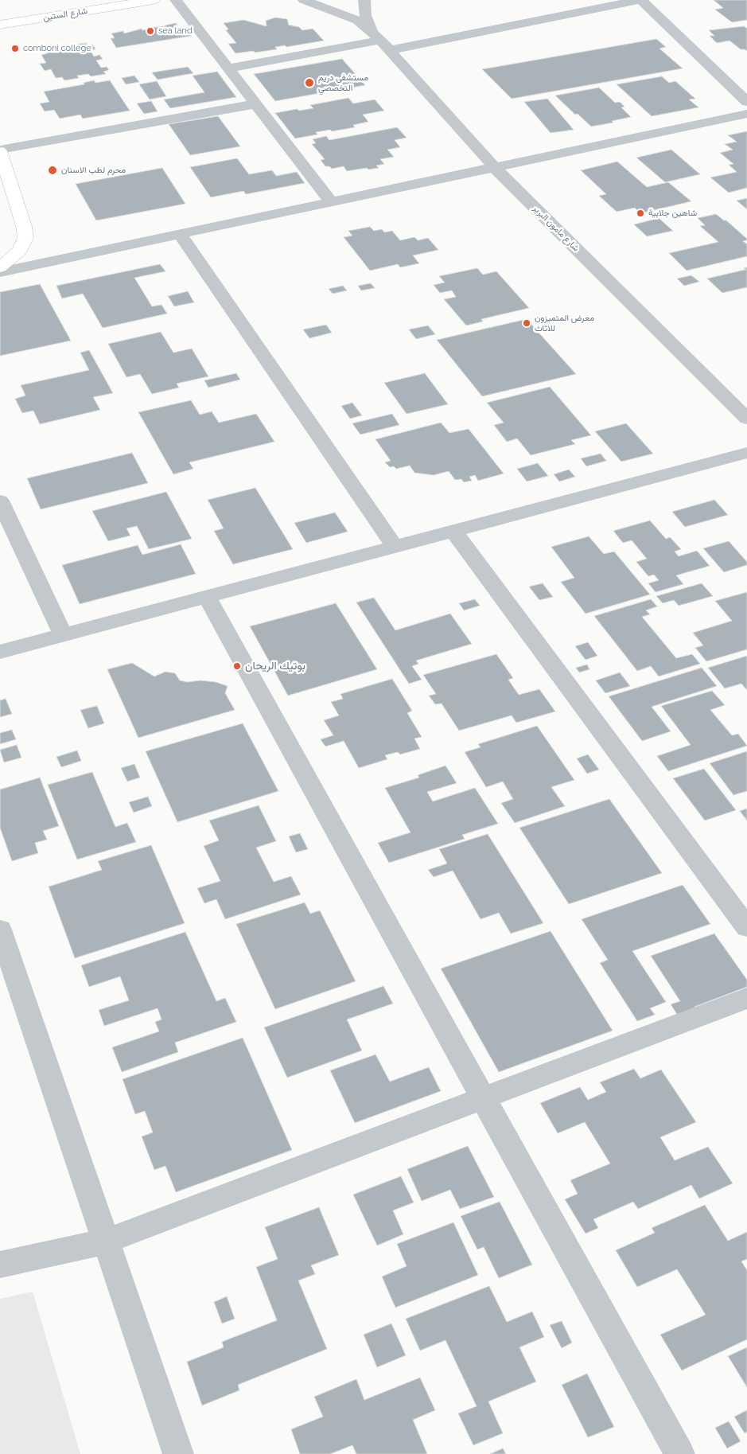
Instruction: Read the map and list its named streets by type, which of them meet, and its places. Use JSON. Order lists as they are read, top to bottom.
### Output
{
  "streets": {
    "main road": ["شارع الستين"],
    "street": ["شارع مامون البرير"]
  },
  "places": [
    "sea land",
    "comboni college",
    "مستشفى دريم التخصصي",
    "محرم لطب الاسنان",
    "شاهين جلابية",
    "معرض المتميزون للاثاث",
    "بوتيك الريحان"
  ]
}
